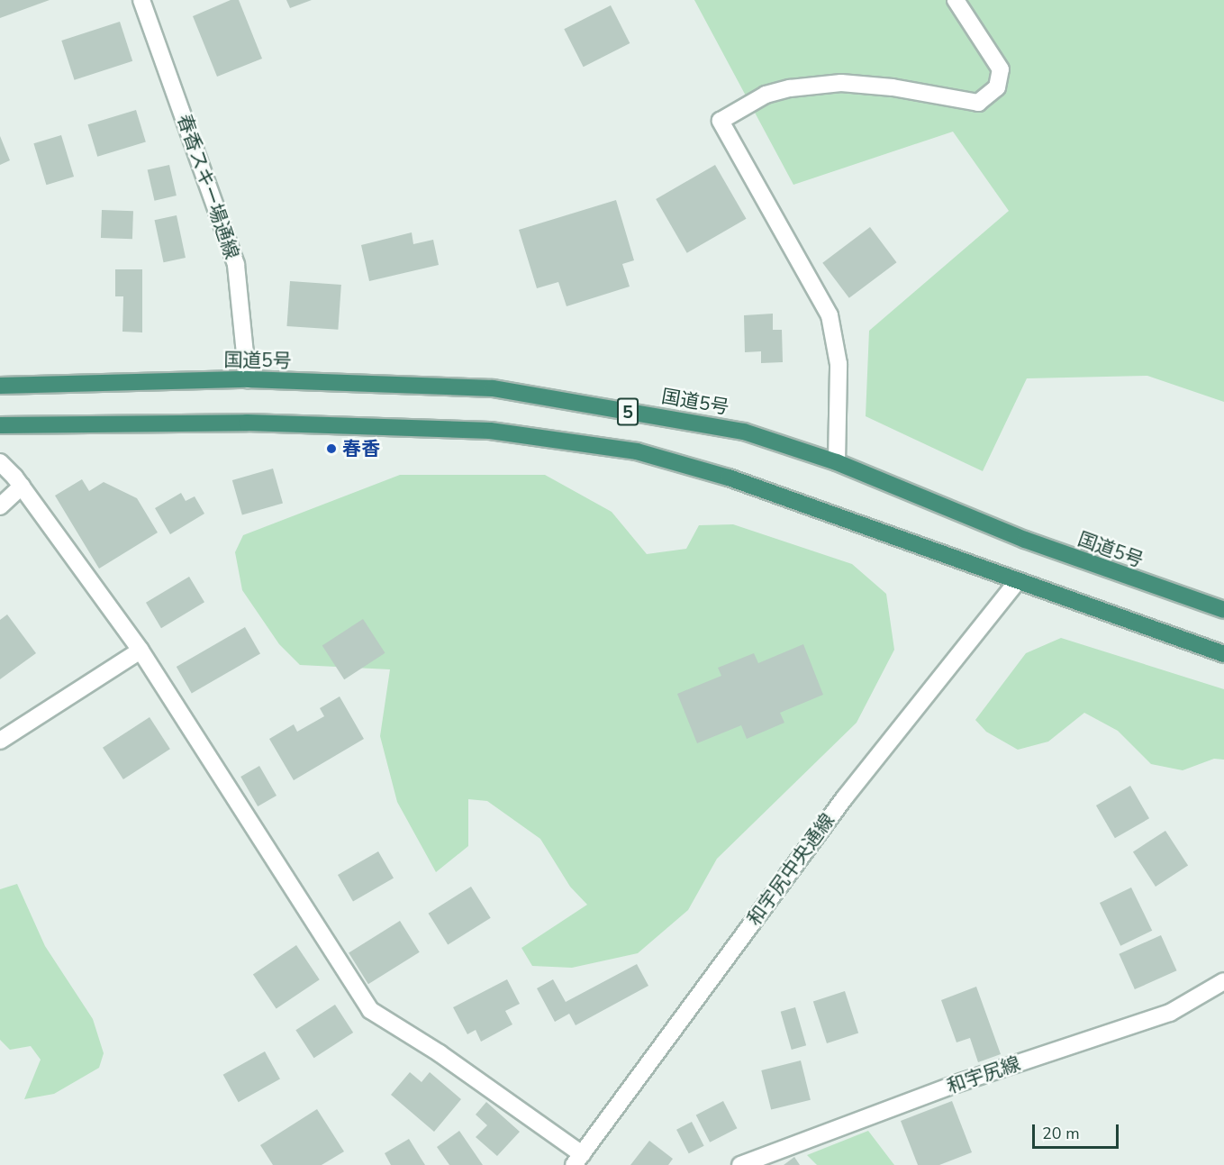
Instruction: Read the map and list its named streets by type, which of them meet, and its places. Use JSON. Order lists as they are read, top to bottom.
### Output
{
  "streets": {
    "highway": ["国道5号", "5"],
    "street": ["春香スキー場通線", "和宇尻中央通線", "和宇尻線"]
  },
  "crossings": [
    ["春香スキー場通線", "国道5号"],
    ["5", "和宇尻中央通線"]
  ],
  "places": ["春香"],
  "scale_bar": "20 m"
}
